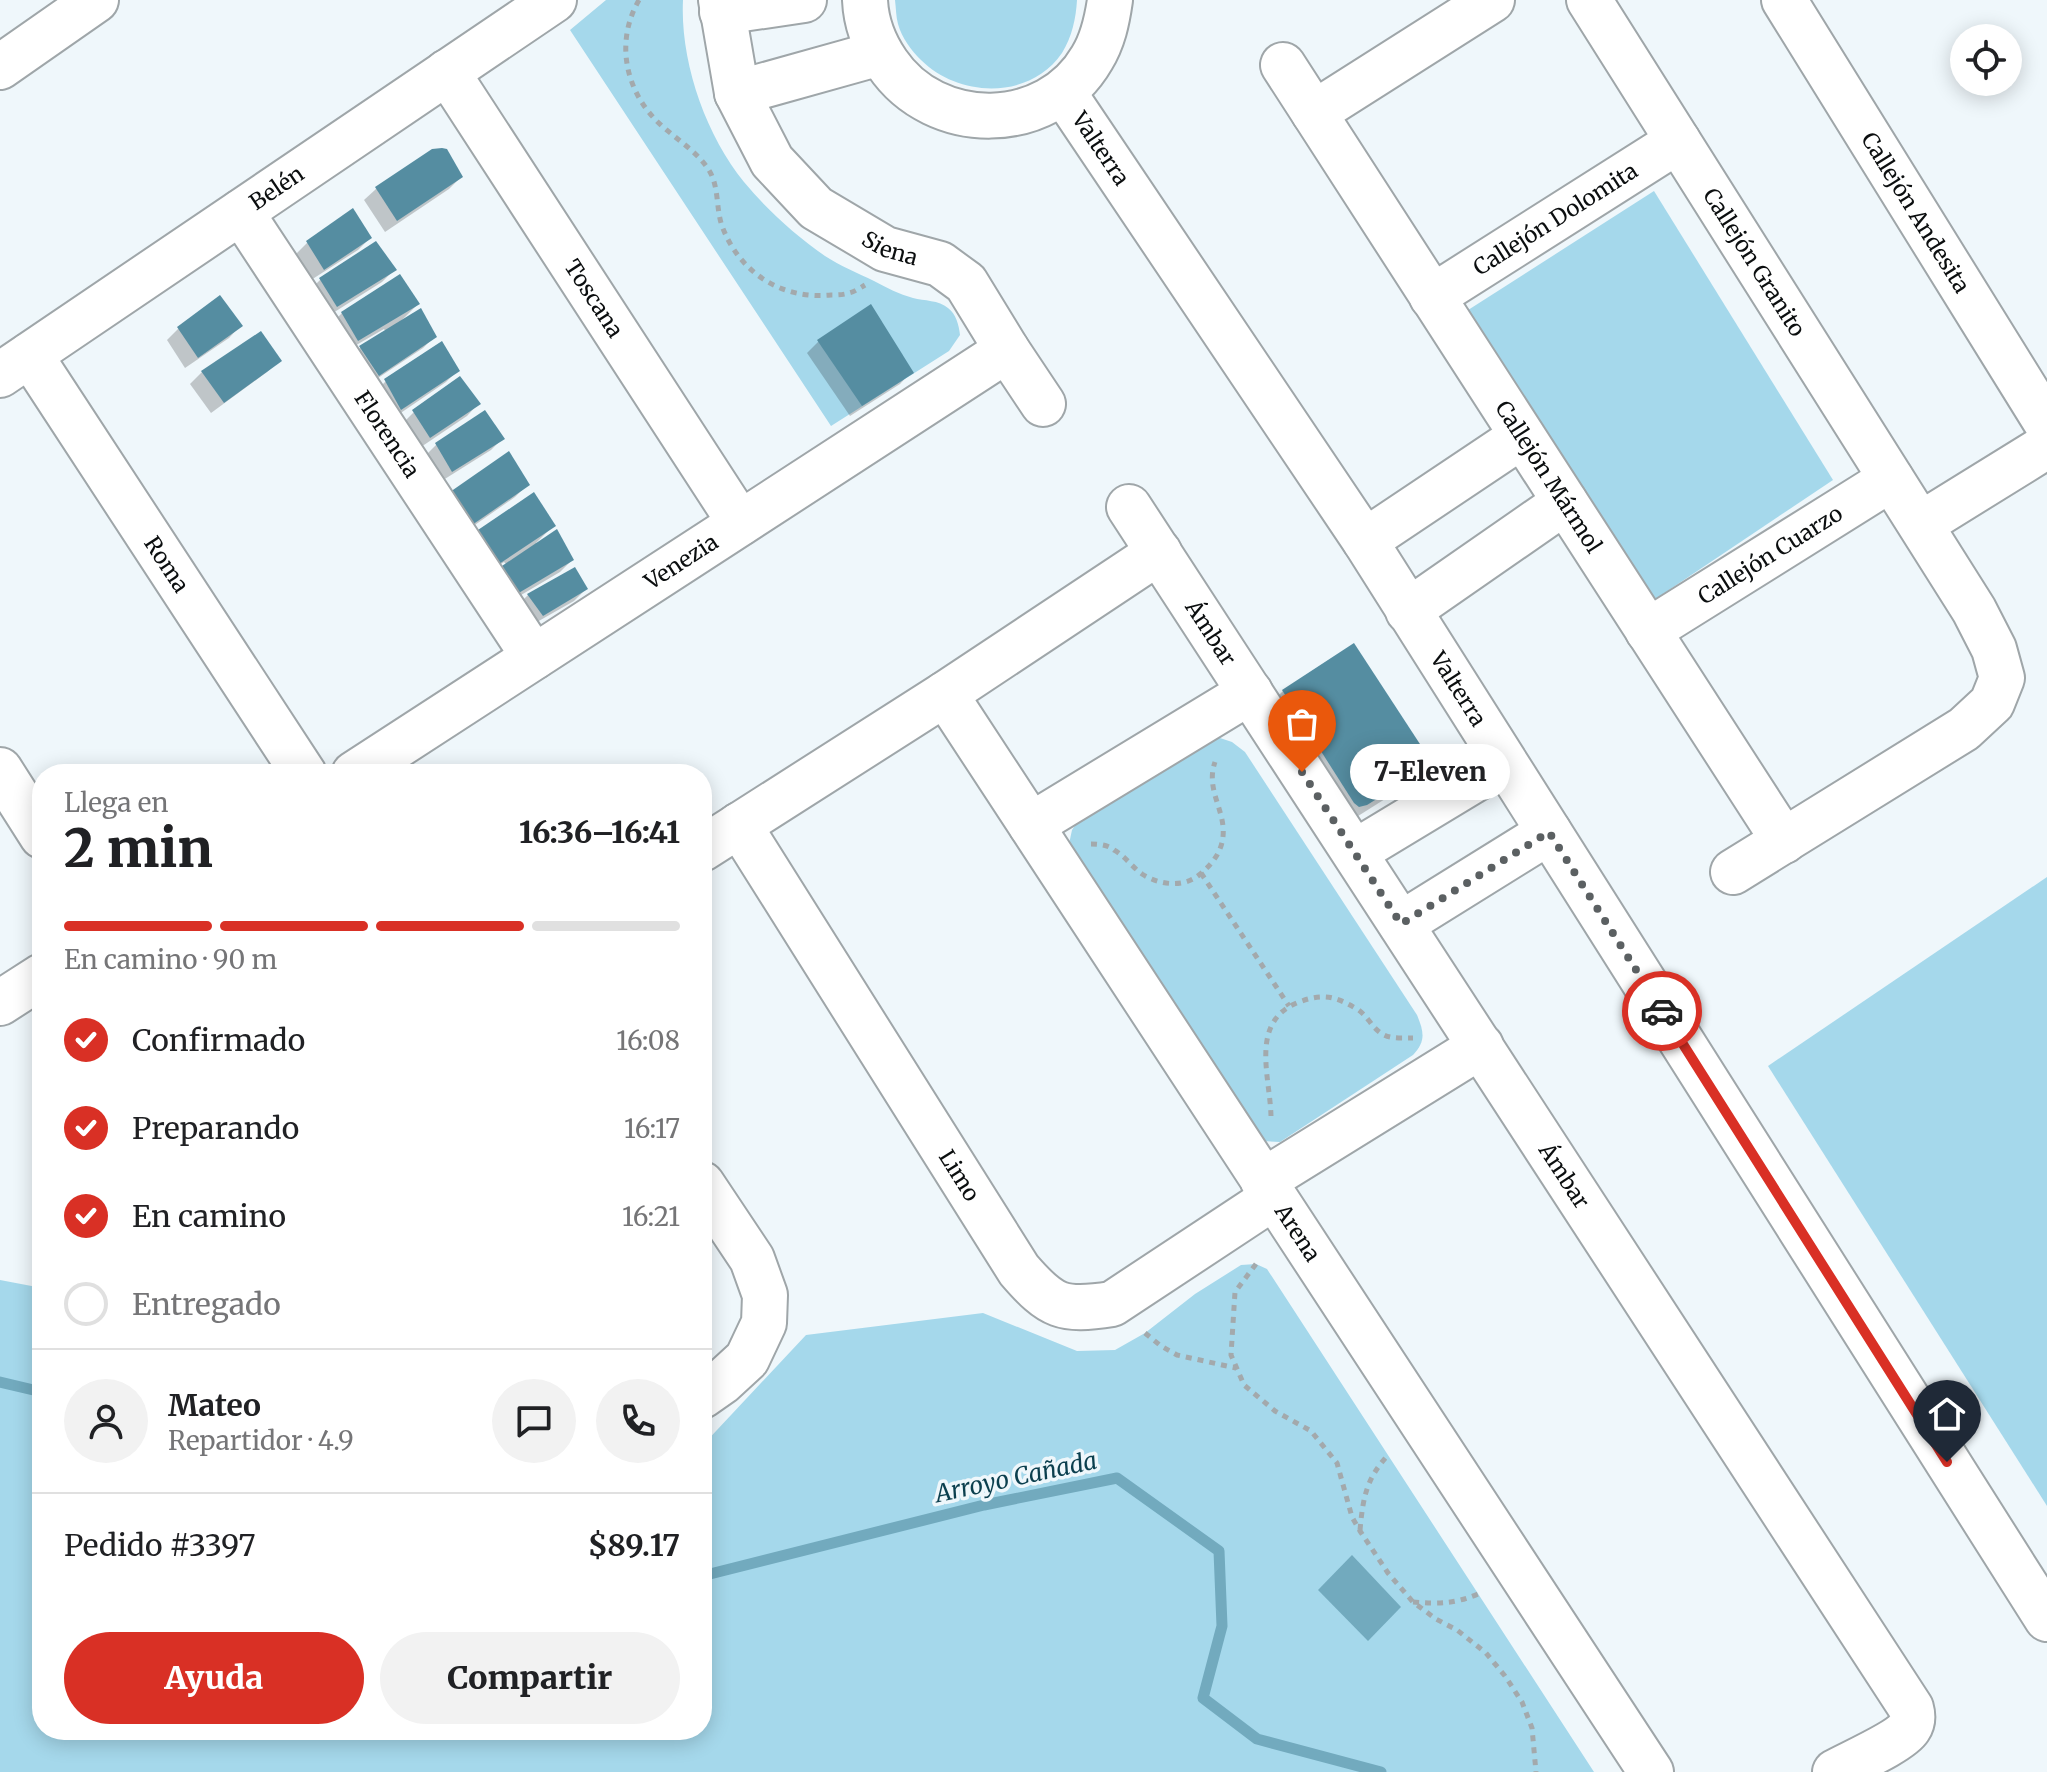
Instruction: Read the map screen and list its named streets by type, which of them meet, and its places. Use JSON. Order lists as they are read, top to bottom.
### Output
{
  "streets": {
    "street": [
      "Valterra",
      "Belén",
      "Callejón Andesita",
      "Callejón Dolomita",
      "Siena",
      "Callejón Granito",
      "Toscana",
      "Florencia",
      "Callejón Mármol",
      "Callejón Cuarzo",
      "Venezia",
      "Roma",
      "Ámbar",
      "Limo",
      "Arena"
    ]
  },
  "crossings": [
    ["Belén", "Toscana"],
    ["Belén", "Florencia"],
    ["Belén", "Roma"],
    ["Callejón Dolomita", "Callejón Granito"],
    ["Callejón Dolomita", "Callejón Mármol"],
    ["Siena", "Venezia"],
    ["Callejón Granito", "Callejón Cuarzo"],
    ["Toscana", "Venezia"],
    ["Florencia", "Venezia"],
    ["Callejón Mármol", "Callejón Cuarzo"],
    ["Ámbar", "Limo"],
    ["Limo", "Arena"]
  ],
  "water": ["Arroyo Cañada"],
  "places": ["7-Eleven"],
  "page": {
    "bubble": "7-Eleven",
    "heading": ["2 min", "Llega en", "16:36–16:41"],
    "panel": [
      "Mateo",
      "Repartidor · 4.9",
      "Pedido #3397",
      "$89.17"
    ],
    "bar": "En camino · 90 m",
    "list": [
      ["Confirmado", "16:08"],
      ["Preparando", "16:17"],
      ["En camino", "16:21"],
      "Entregado"
    ],
    "buttons": ["Ayuda", "Compartir"]
  }
}
